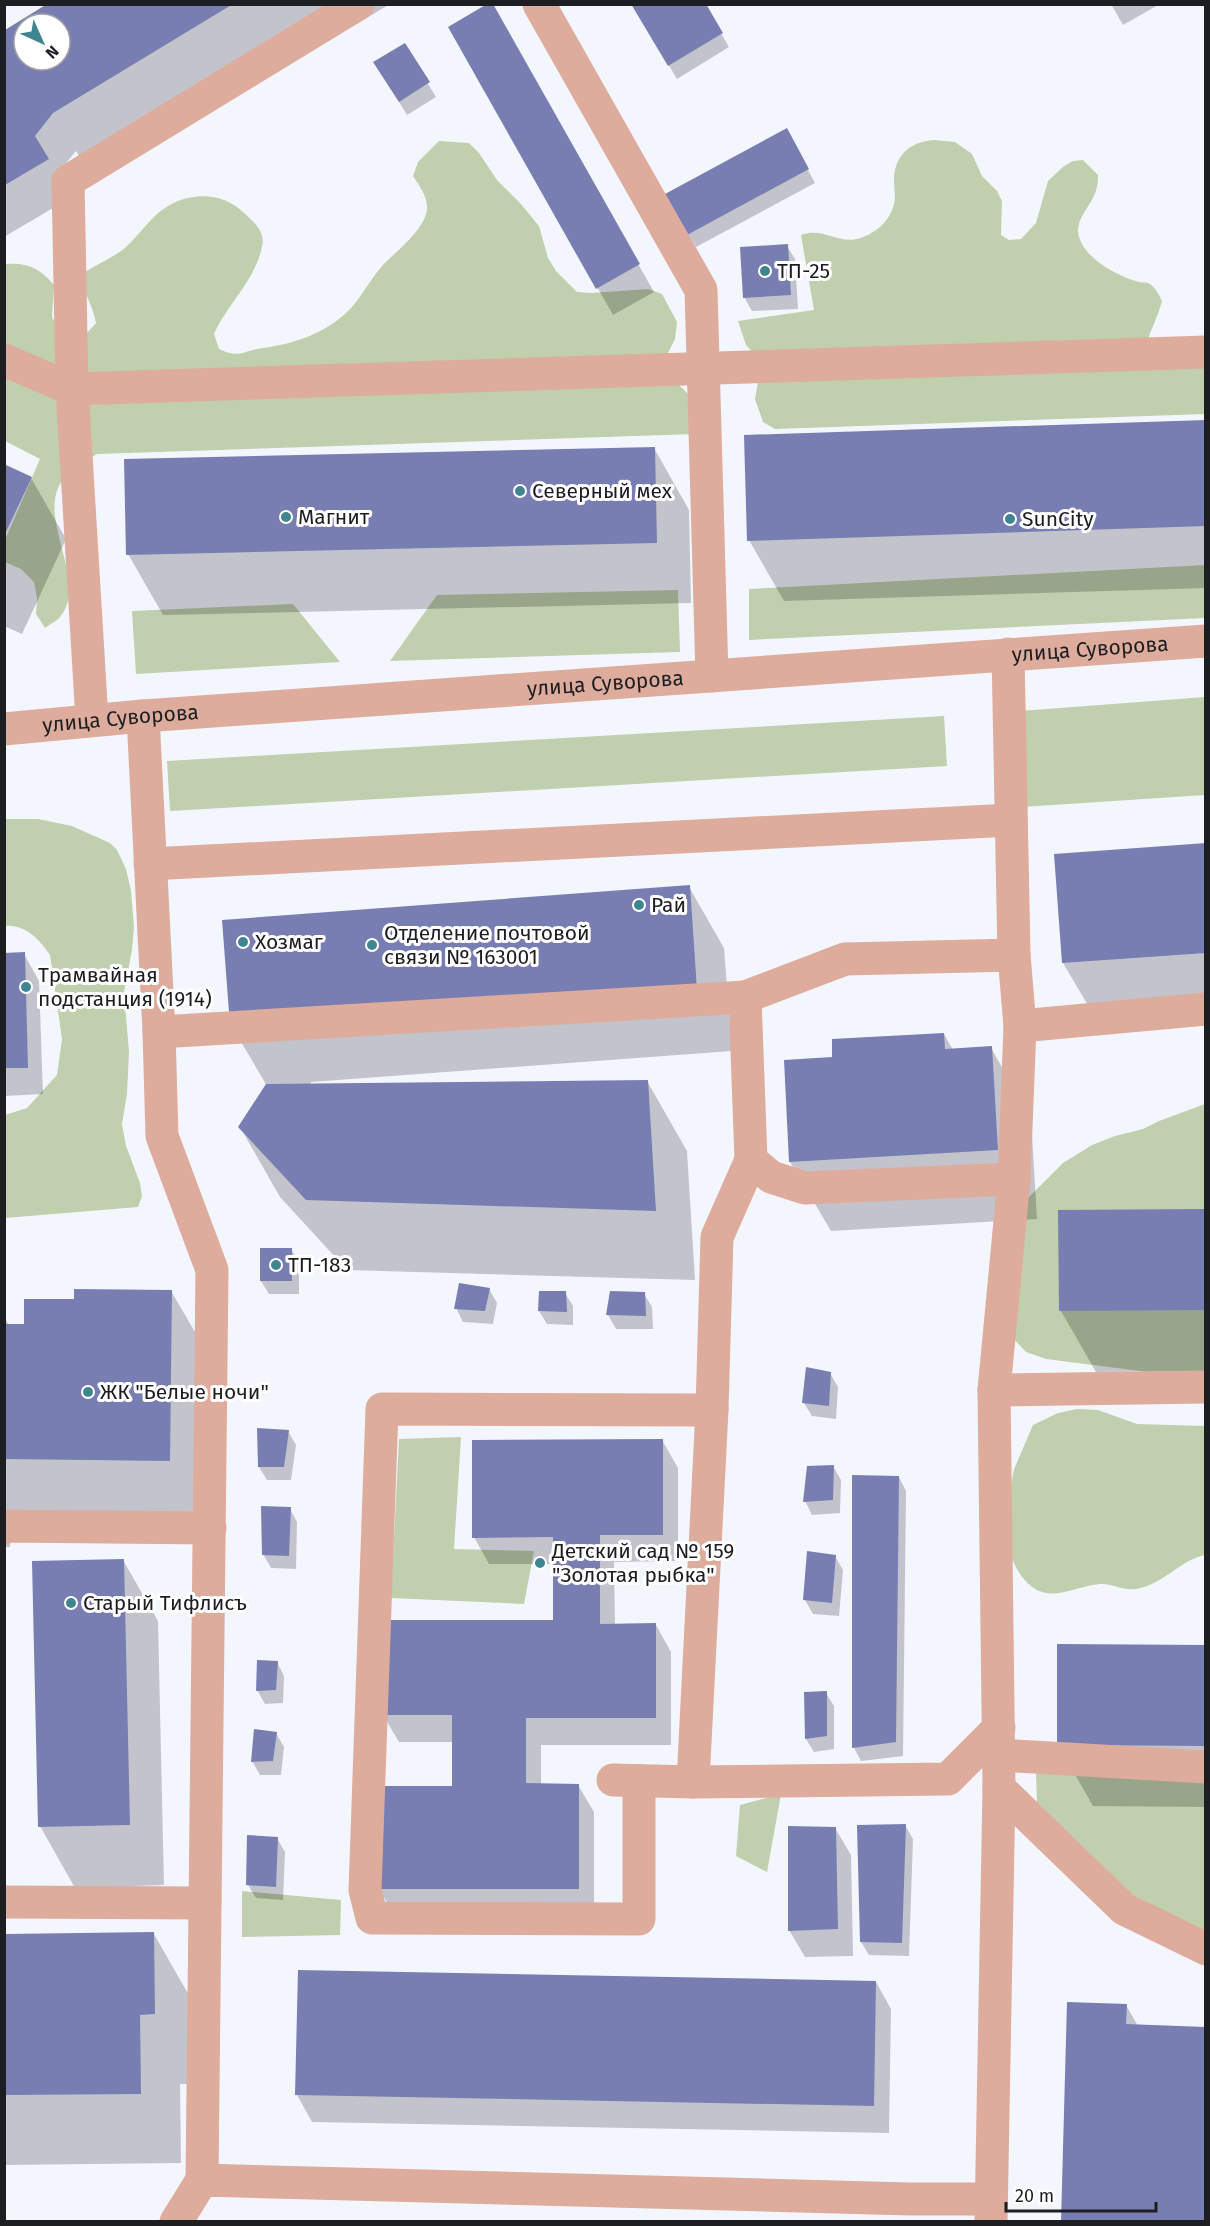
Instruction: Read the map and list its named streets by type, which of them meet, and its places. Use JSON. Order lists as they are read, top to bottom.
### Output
{
  "streets": {
    "street": ["улица Суворова"]
  },
  "places": [
    "ТП-25",
    "Северный мех",
    "Магнит",
    "SunCity",
    "Рай",
    "Хозмаг",
    "Отделение почтовой связи № 163001",
    "Трамвайная подстанция (1914)",
    "ТП-183",
    "ЖК \"Белые ночи\"",
    "Детский сад № 159 \"Золотая рыбка\"",
    "Старый Тифлисъ"
  ],
  "scale_bar": "20 m",
  "north": "bottom right"
}
